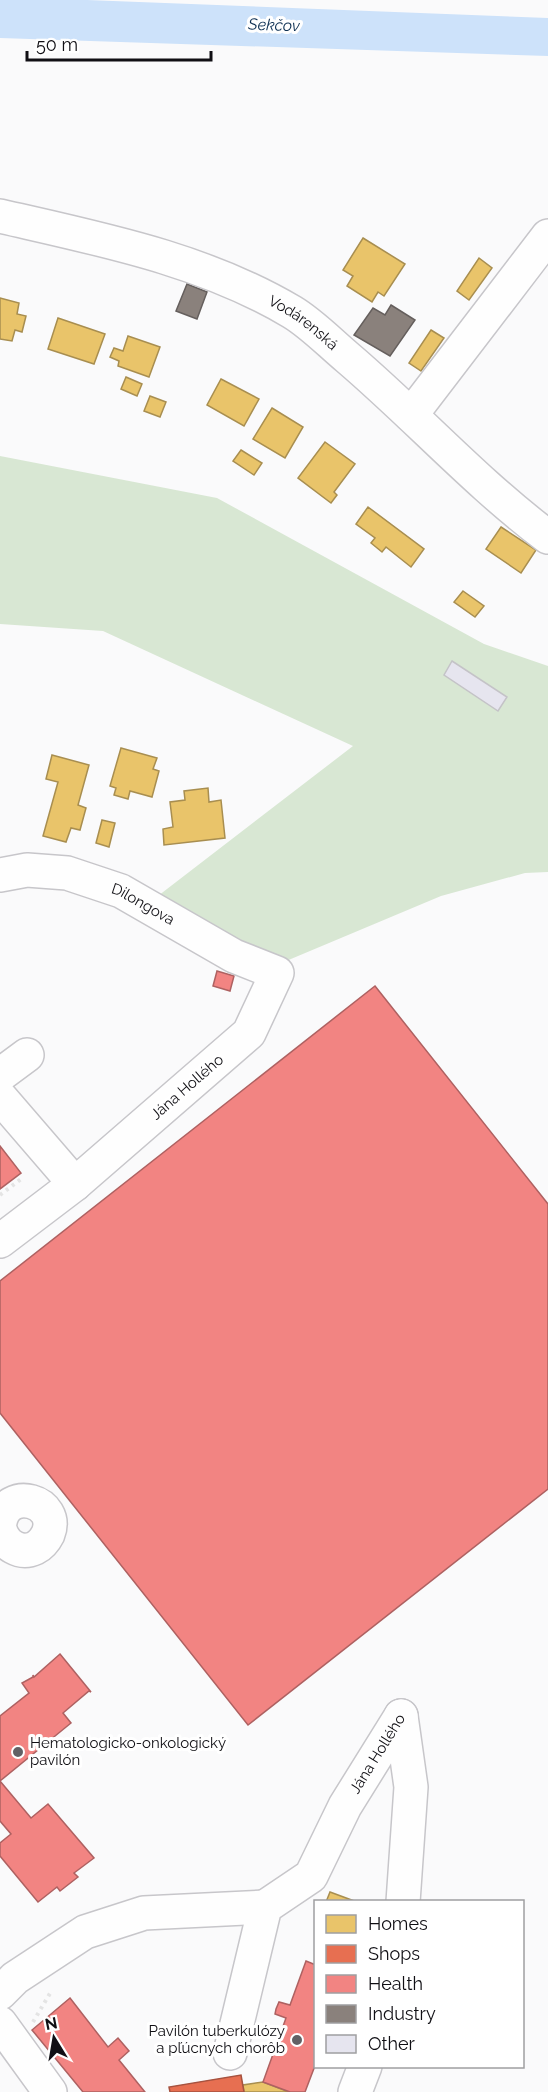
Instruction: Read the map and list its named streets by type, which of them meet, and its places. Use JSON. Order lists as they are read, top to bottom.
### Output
{
  "streets": {
    "street": ["Vodárenská", "Dilongova", "Jána Hollého"]
  },
  "crossings": [
    ["Dilongova", "Jána Hollého"]
  ],
  "water": ["Sekčov"],
  "places": ["Hematologicko-onkologický pavilón", "Pavilón tuberkulózy a pľúcnych chorôb"],
  "legend": [
    "Homes",
    "Shops",
    "Health",
    "Industry",
    "Other"
  ],
  "scale_bar": "50 m",
  "north": "top"
}
